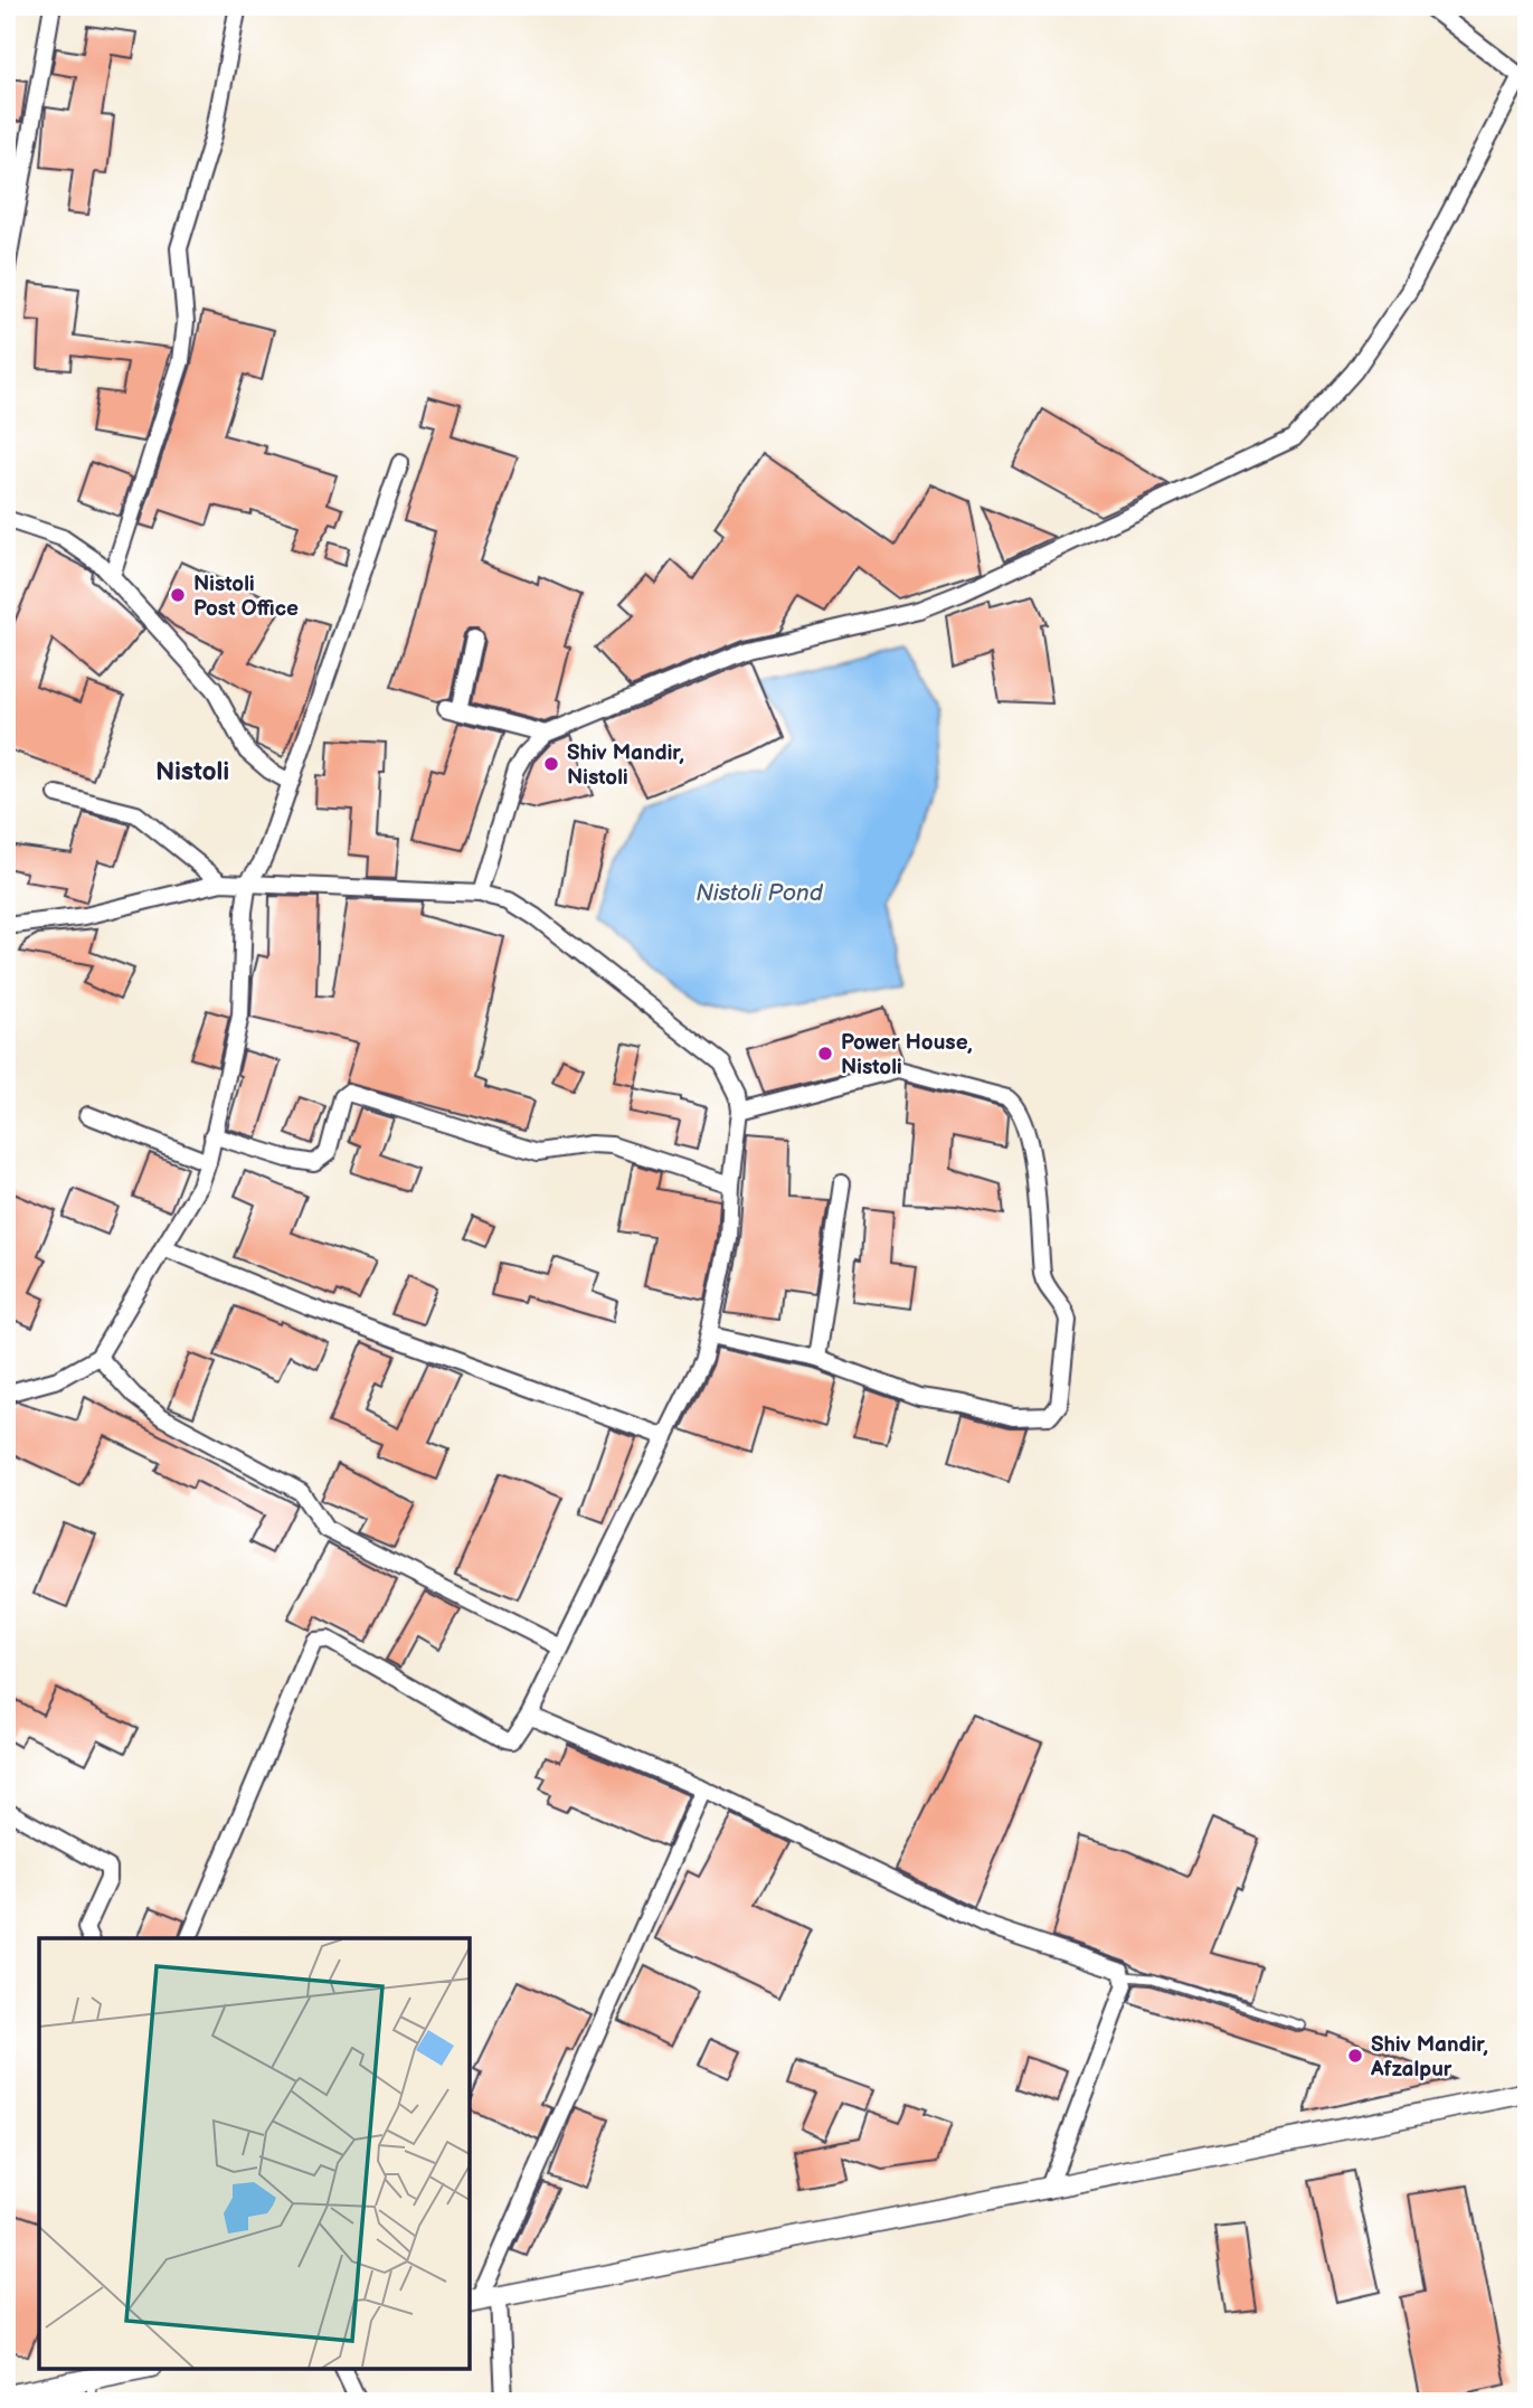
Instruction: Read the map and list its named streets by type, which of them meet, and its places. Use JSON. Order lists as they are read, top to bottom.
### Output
{
  "districts": ["Nistoli"],
  "water": ["Nistoli Pond"],
  "places": [
    "Nistoli Post Office",
    "Shiv Mandir, Nistoli",
    "Power House, Nistoli",
    "Shiv Mandir, Afzalpur"
  ]
}
